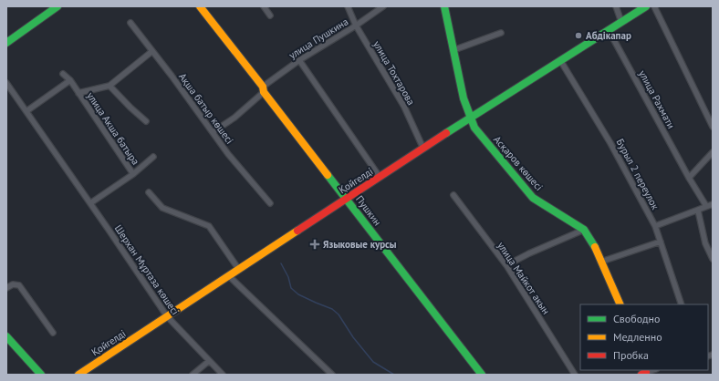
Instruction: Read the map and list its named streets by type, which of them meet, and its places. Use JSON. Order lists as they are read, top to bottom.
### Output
{
  "streets": {
    "street": [
      "улица Пушкина",
      "улица Тохтарова",
      "улица Рахмати",
      "Ақша батыр көшесі",
      "улица Акша батыра",
      "Асқаров көшесі",
      "Бурыл 2 переулок",
      "Қойгелді",
      "Пушкин",
      "Шерхан Мұртаза көшесі",
      "улица Майкот акын"
    ]
  },
  "crossings": [
    ["улица Пушкина", "улица Тохтарова"],
    ["улица Пушкина", "Ақша батыр көшесі"],
    ["улица Пушкина", "Пушкин"],
    ["улица Тохтарова", "Қойгелді"],
    ["улица Рахмати", "Қойгелді"],
    ["Ақша батыр көшесі", "улица Акша батыра"],
    ["Асқаров көшесі", "Қойгелді"],
    ["Бурыл 2 переулок", "Қойгелді"],
    ["Қойгелді", "Пушкин"],
    ["Қойгелді", "Шерхан Мұртаза көшесі"]
  ],
  "places": {
    "other": ["Абдiкапар"],
    "health": ["Языковые курсы"]
  },
  "legend": ["Свободно", "Медленно", "Пробка"]
}
